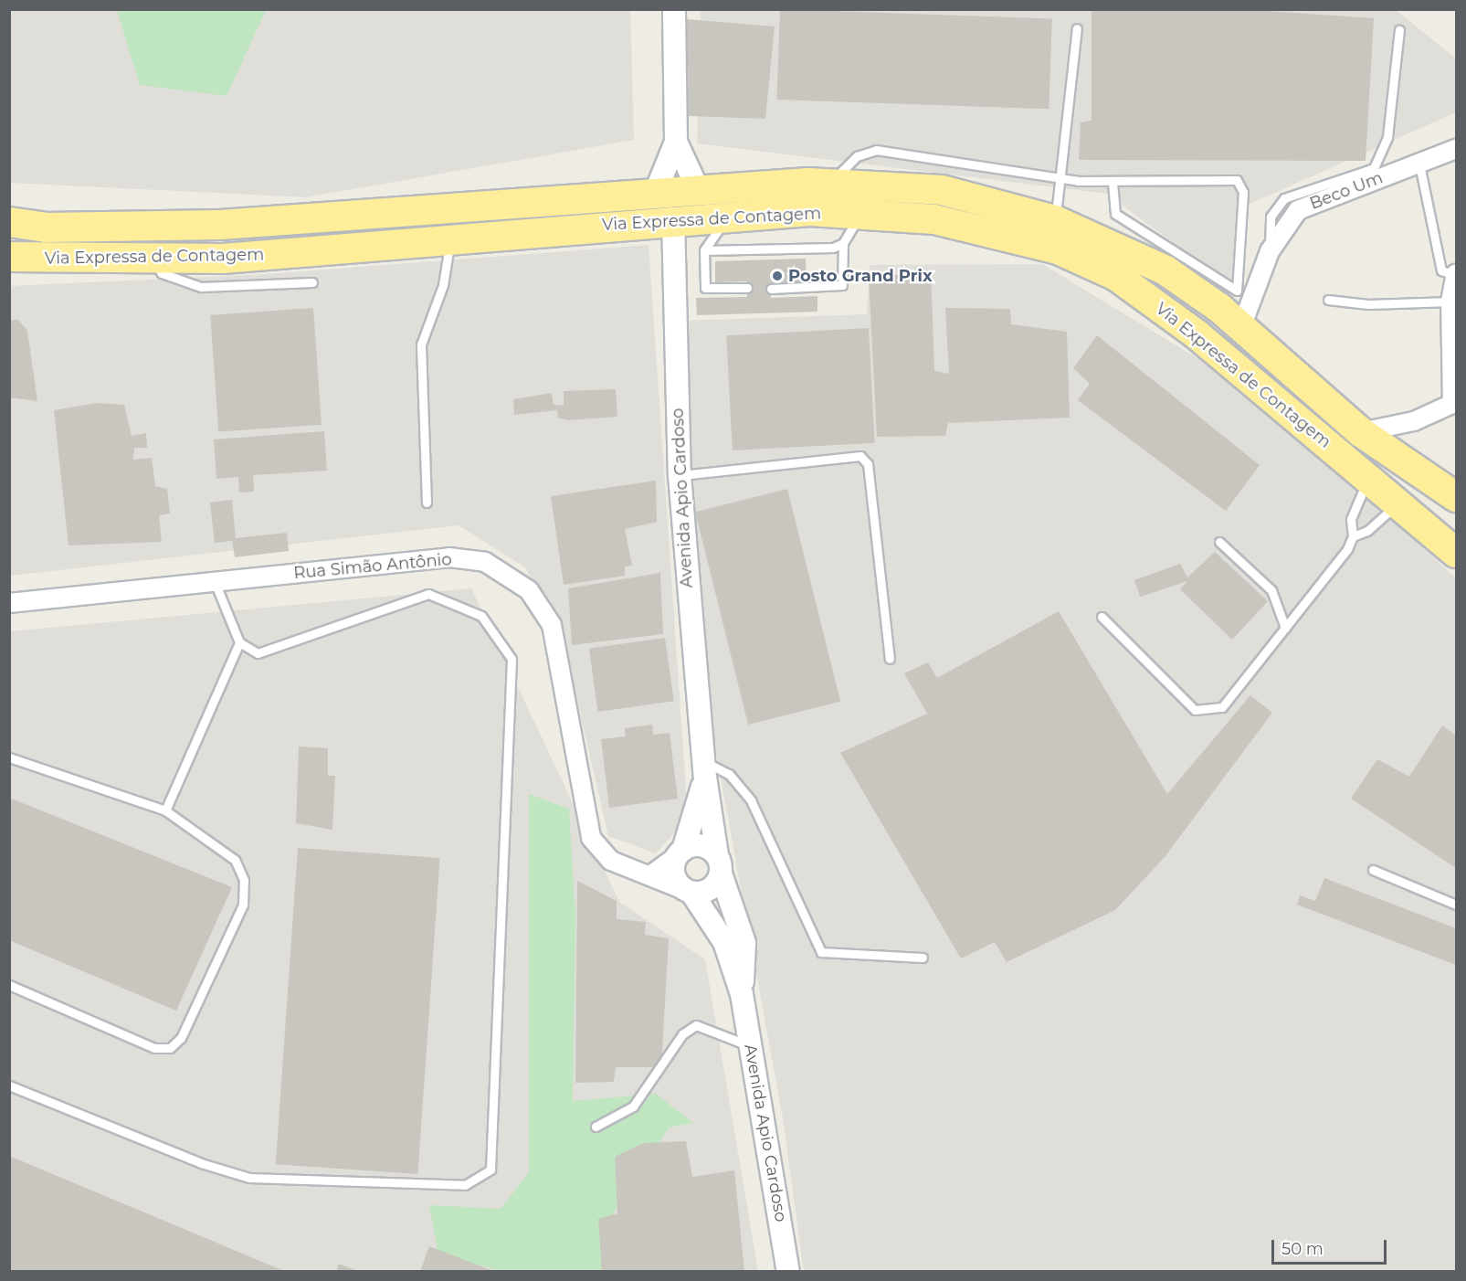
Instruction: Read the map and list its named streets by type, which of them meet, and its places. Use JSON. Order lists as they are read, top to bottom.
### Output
{
  "streets": {
    "highway": ["Via Expressa de Contagem"],
    "street": ["Beco Um", "Avenida Apio Cardoso", "Rua Simão Antônio"]
  },
  "crossings": [
    ["Beco Um", "Via Expressa de Contagem"],
    ["Via Expressa de Contagem", "Avenida Apio Cardoso"],
    ["Avenida Apio Cardoso", "Rua Simão Antônio"]
  ],
  "places": ["Posto Grand Prix"],
  "scale_bar": "50 m"
}
